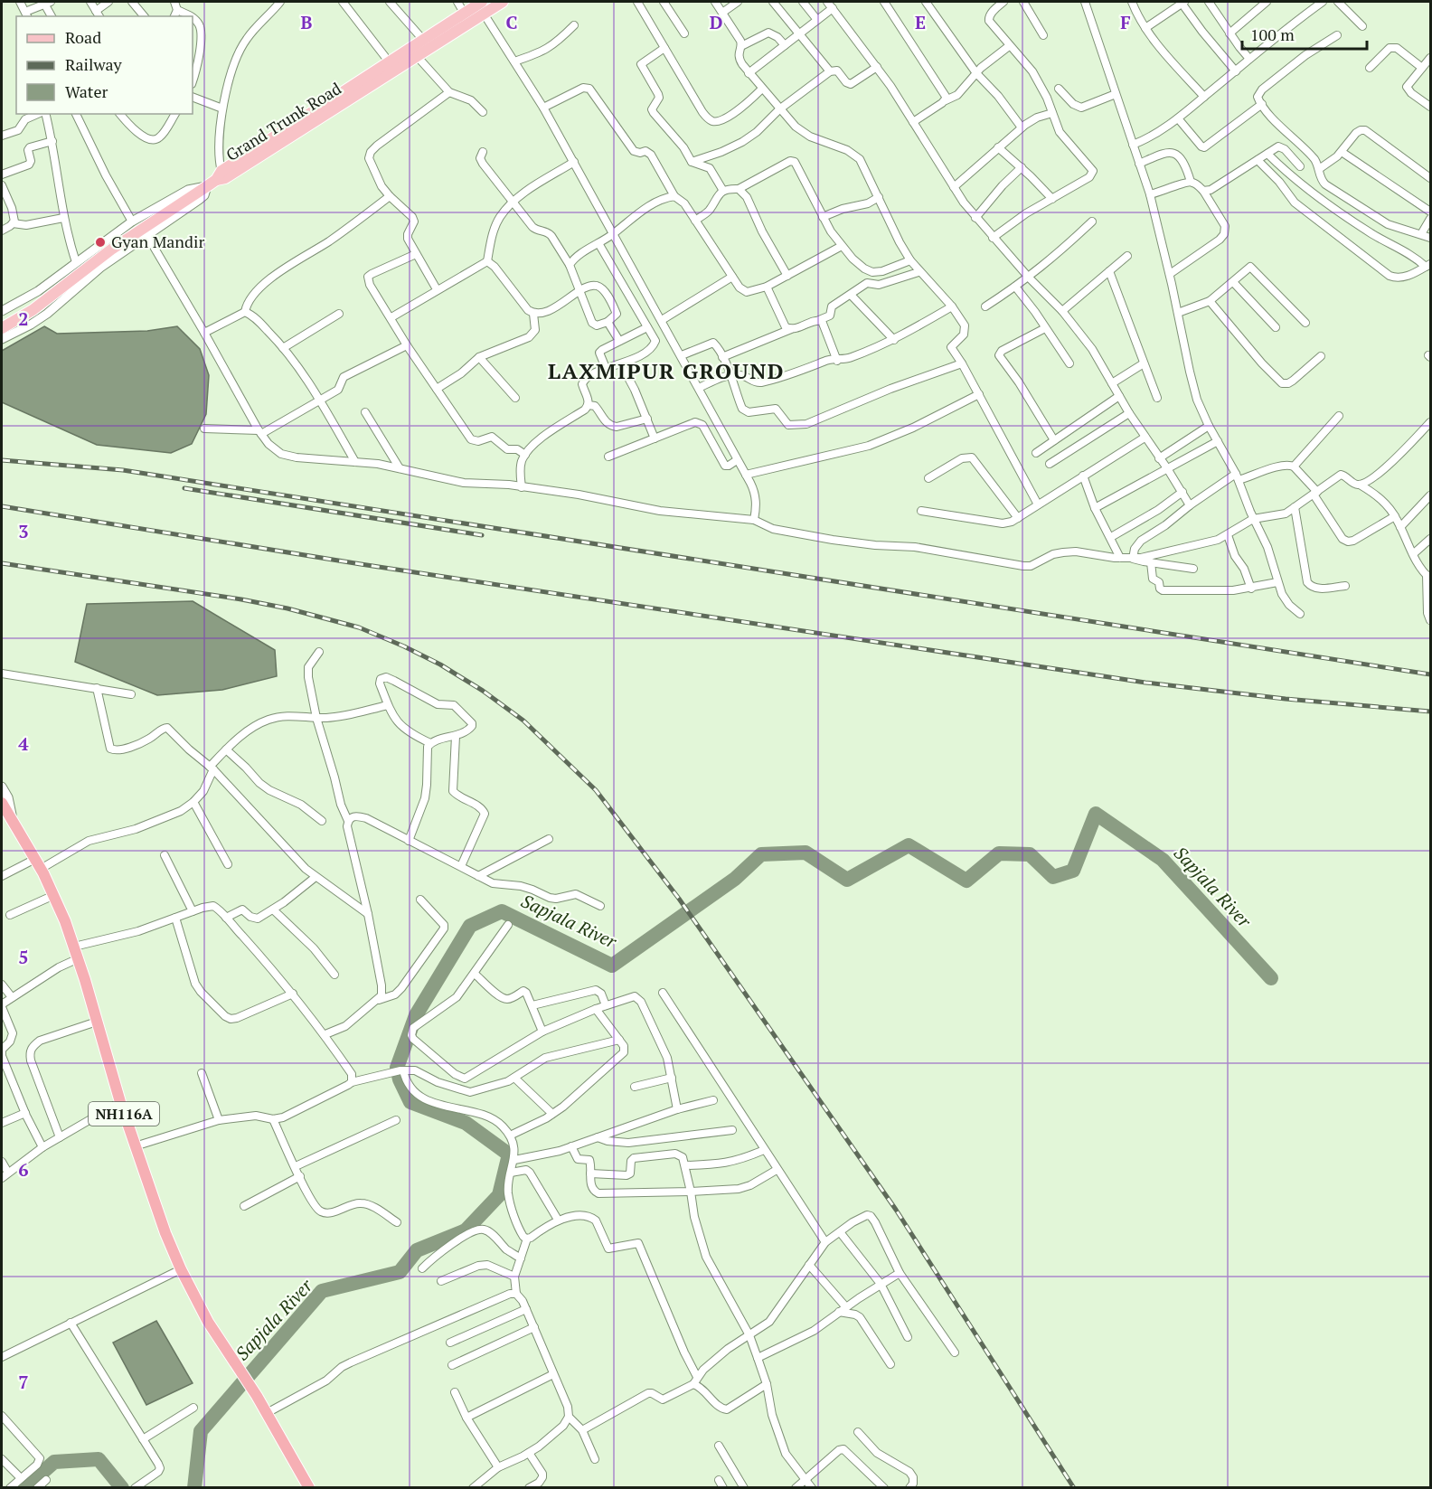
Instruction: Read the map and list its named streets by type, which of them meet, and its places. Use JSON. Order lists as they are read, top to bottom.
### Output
{
  "streets": {
    "highway": ["NH116A"],
    "main road": ["Grand Trunk Road"]
  },
  "districts": ["LAXMIPUR GROUND"],
  "water": ["Sapjala River"],
  "places": ["Gyan Mandir"],
  "legend": ["Road", "Railway", "Water"],
  "scale_bar": "100 m",
  "grid": {
    "columns": [
      "B",
      "C",
      "D",
      "E",
      "F"
    ],
    "rows": [
      "2",
      "3",
      "4",
      "5",
      "6",
      "7"
    ]
  }
}
